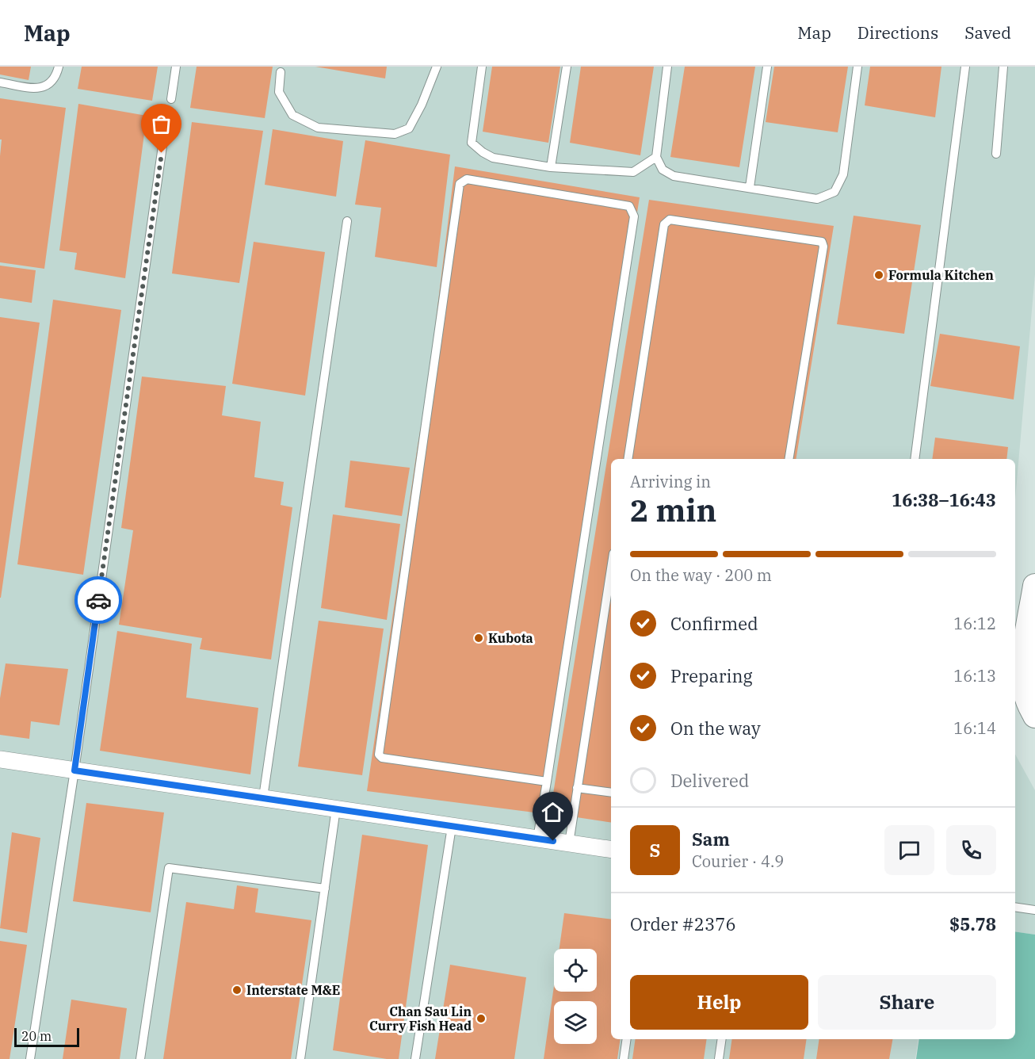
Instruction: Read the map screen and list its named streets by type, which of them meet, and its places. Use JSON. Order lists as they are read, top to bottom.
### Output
{
  "places": [
    "Formula Kitchen",
    "Kubota",
    "Interstate M&E",
    "Chan Sau Lin Curry Fish Head"
  ],
  "scale_bar": "20 m",
  "page": {
    "header": "Map",
    "nav": ["Map", "Directions", "Saved"],
    "heading": ["2 min", "Arriving in", "16:38–16:43"],
    "panel": [
      "Sam",
      "Courier · 4.9",
      "Order #2376",
      "$5.78"
    ],
    "bar": "On the way · 200 m",
    "list": [
      ["Confirmed", "16:12"],
      ["Preparing", "16:13"],
      ["On the way", "16:14"],
      "Delivered"
    ],
    "round": "S",
    "buttons": ["Help", "Share"],
    "scale": "20 m"
  }
}
